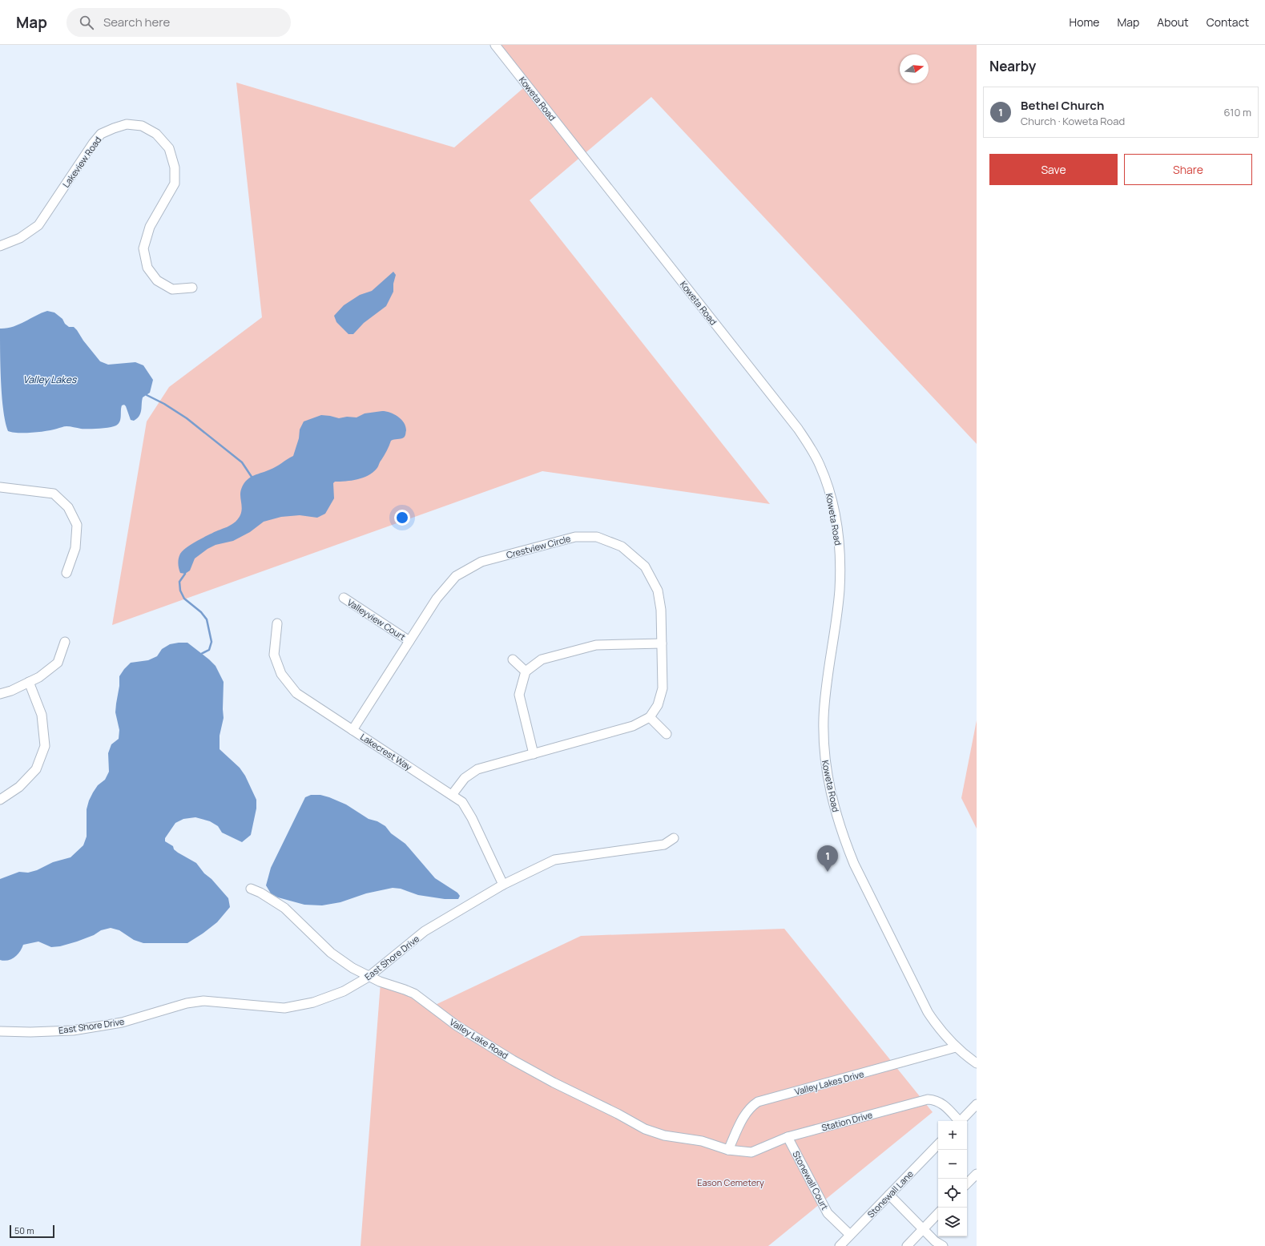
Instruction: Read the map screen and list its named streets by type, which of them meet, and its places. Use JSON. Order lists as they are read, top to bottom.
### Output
{
  "streets": {
    "street": [
      "Koweta Road",
      "Lakeview Road",
      "Crestview Circle",
      "Valleyview Court",
      "Lakecrest Way",
      "East Shore Drive",
      "Valley Lake Road",
      "Valley Lakes Drive",
      "Station Drive",
      "Stonewall Court",
      "Stonewall Lane"
    ]
  },
  "crossings": [
    ["Koweta Road", "Valley Lakes Drive"],
    ["Crestview Circle", "Valleyview Court"],
    ["Crestview Circle", "Lakecrest Way"],
    ["Lakecrest Way", "East Shore Drive"],
    ["East Shore Drive", "Valley Lake Road"],
    ["Valley Lake Road", "Valley Lakes Drive"],
    ["Valley Lake Road", "Station Drive"],
    ["Valley Lakes Drive", "Station Drive"],
    ["Station Drive", "Stonewall Court"],
    ["Stonewall Court", "Stonewall Lane"]
  ],
  "water": ["Valley Lakes"],
  "parks": ["Eason Cemetery"],
  "scale_bar": "50 m",
  "north": "right",
  "page": {
    "header": "Map",
    "search": "Search here",
    "nav": [
      "Home",
      "Map",
      "About",
      "Contact"
    ],
    "heading": "Nearby",
    "list": [
      {
        "mark": "1",
        "name": "Bethel Church",
        "note": "Church · Koweta Road",
        "value": "610 m"
      }
    ],
    "buttons": ["Save", "Share"],
    "pins": "1",
    "map_buttons": ["+", "−"],
    "scale": "50 m"
  }
}
